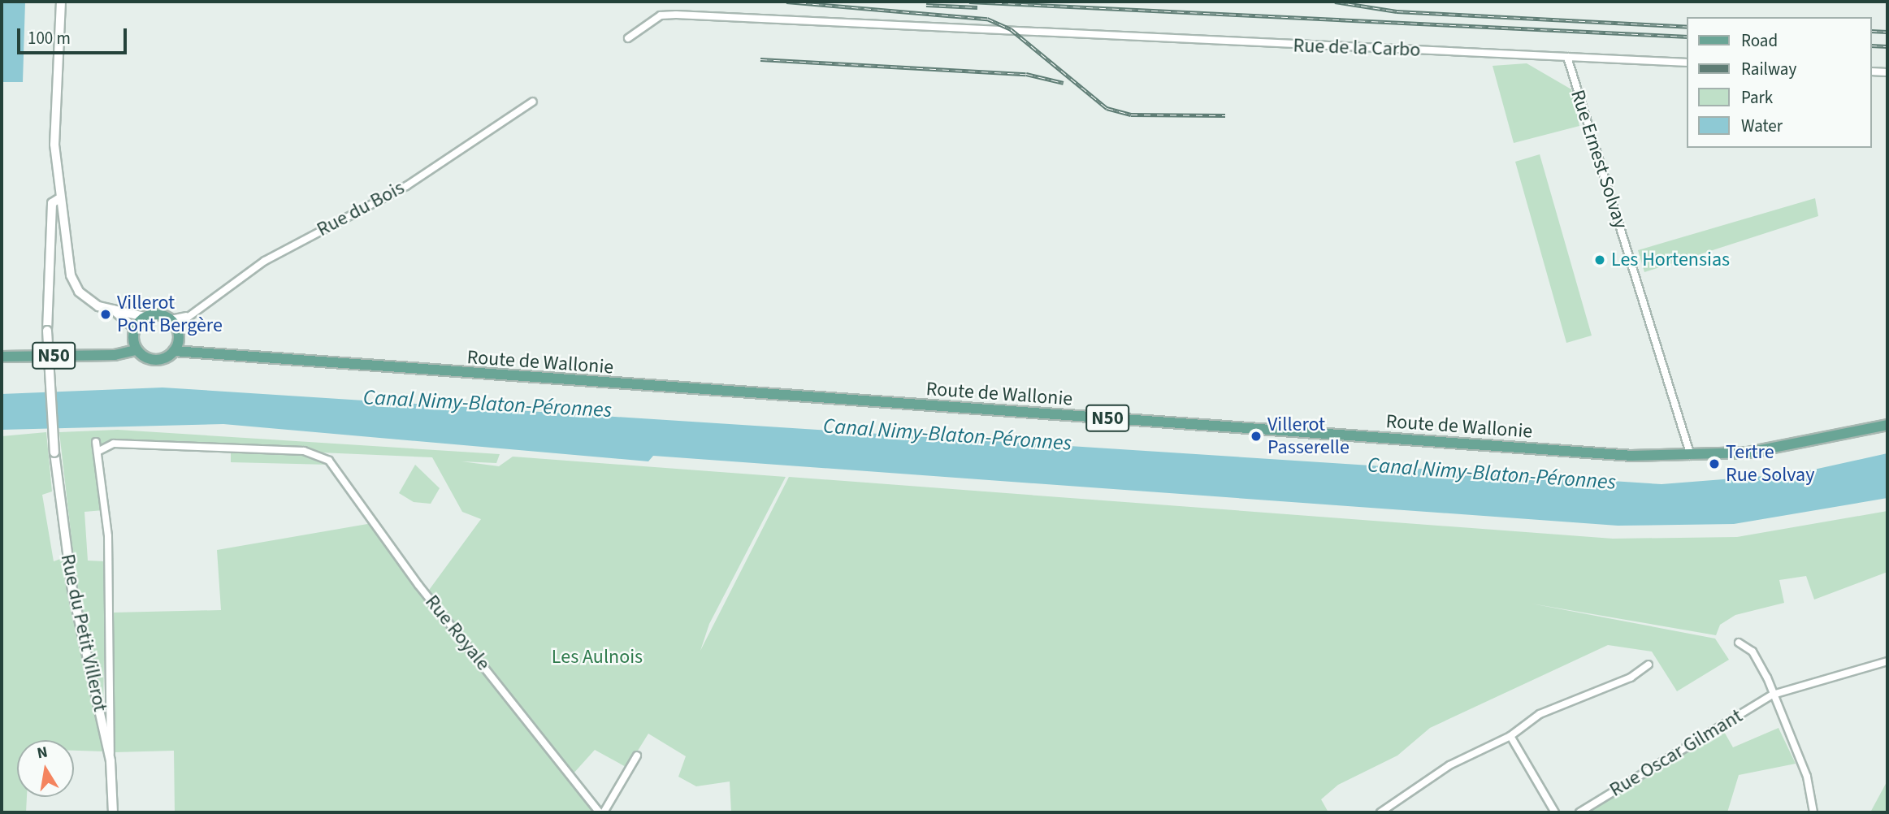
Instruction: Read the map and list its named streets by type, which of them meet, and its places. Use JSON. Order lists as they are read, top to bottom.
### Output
{
  "streets": {
    "main road": ["N50", "Route de Wallonie"],
    "street": [
      "Rue de la Carbo",
      "Rue Ernest Solvay",
      "Rue du Bois",
      "Rue du Petit Villerot",
      "Rue Royale",
      "Rue Oscar Gilmant"
    ]
  },
  "crossings": [
    ["Rue de la Carbo", "Rue Ernest Solvay"],
    ["Rue Ernest Solvay", "Route de Wallonie"],
    ["Rue du Bois", "Route de Wallonie"]
  ],
  "water": ["Canal Nimy-Blaton-Péronnes"],
  "parks": ["Les Aulnois"],
  "places": [
    "Les Hortensias",
    "Villerot Pont Bergère",
    "Villerot Passerelle",
    "Tertre Rue Solvay"
  ],
  "legend": [
    "Road",
    "Railway",
    "Park",
    "Water"
  ],
  "scale_bar": "100 m",
  "north": "top"
}
